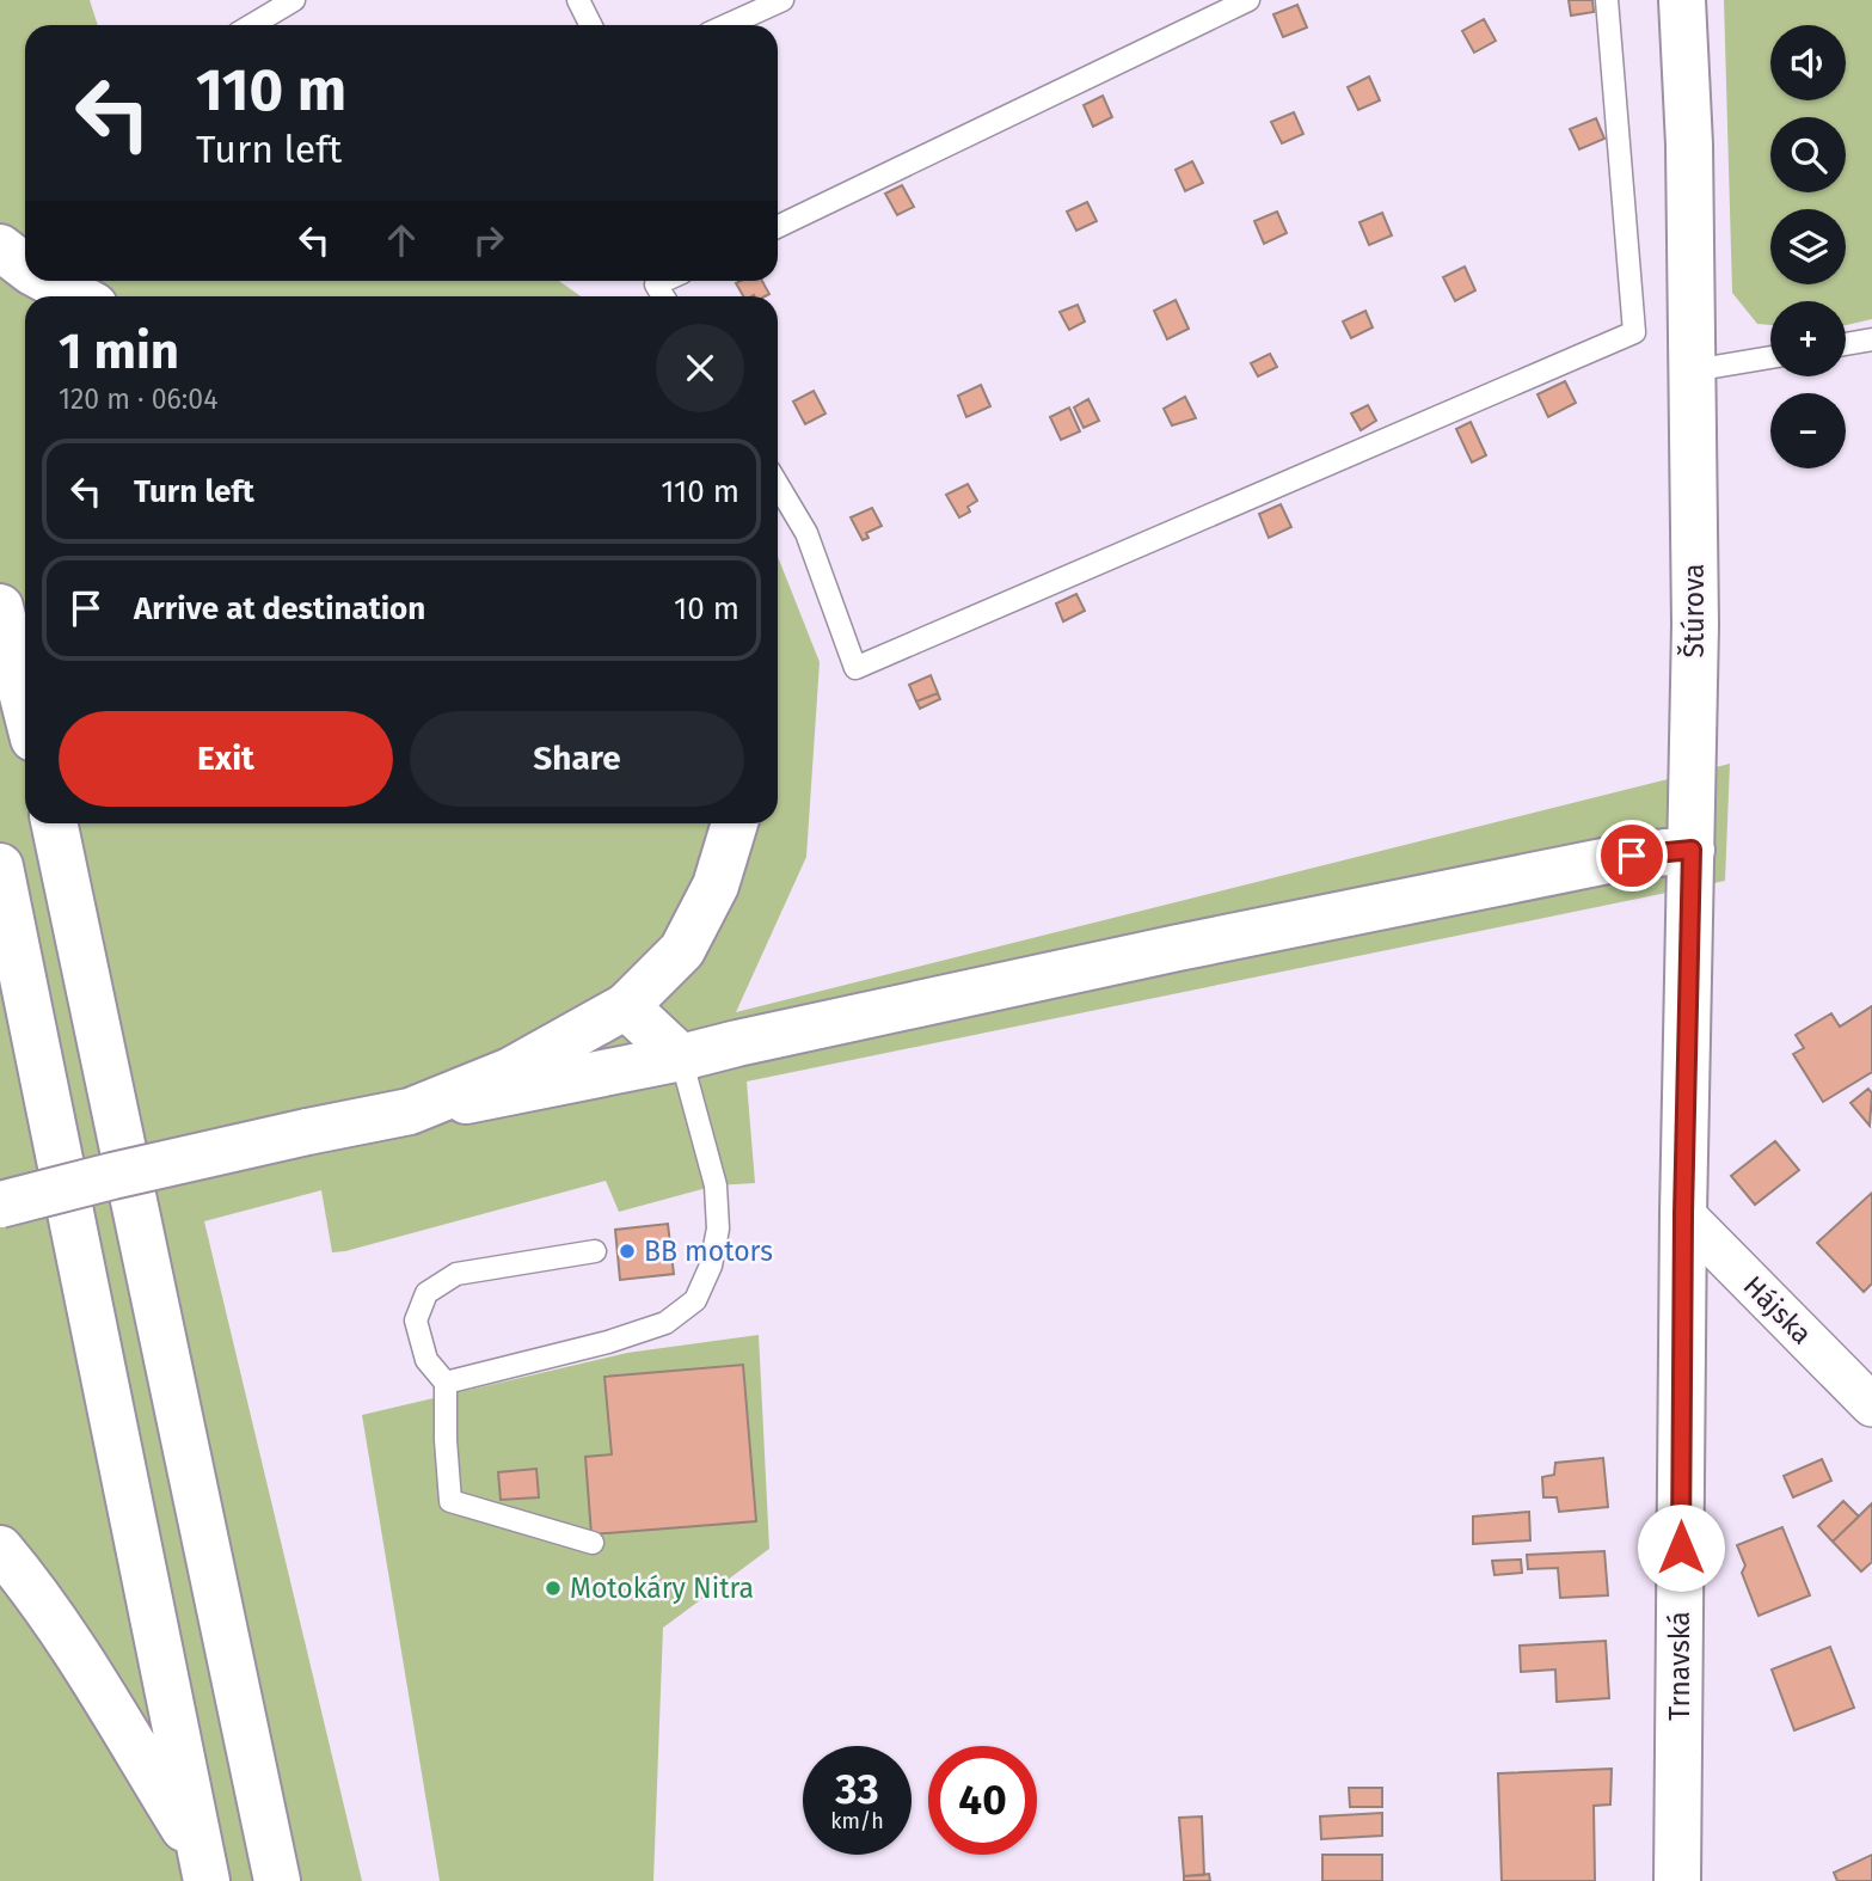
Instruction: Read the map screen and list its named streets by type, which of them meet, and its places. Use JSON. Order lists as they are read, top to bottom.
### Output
{
  "streets": {
    "main road": ["Štúrova", "Trnavská"],
    "street": ["Hájska"]
  },
  "crossings": [
    ["Štúrova", "Trnavská"],
    ["Hájska", "Trnavská"]
  ],
  "places": ["BB motors", "Motokáry Nitra"],
  "page": {
    "map_buttons": ["+", "−"],
    "turn": ["110 m", "Turn left"],
    "heading": ["1 min", "120 m · 06:04"],
    "list": [
      {
        "name": "Turn left",
        "value": "110 m"
      },
      {
        "name": "Arrive at destination",
        "value": "10 m"
      }
    ],
    "buttons": ["Exit", "Share"],
    "speed": "33 km/h",
    "limit": "40"
  }
}
